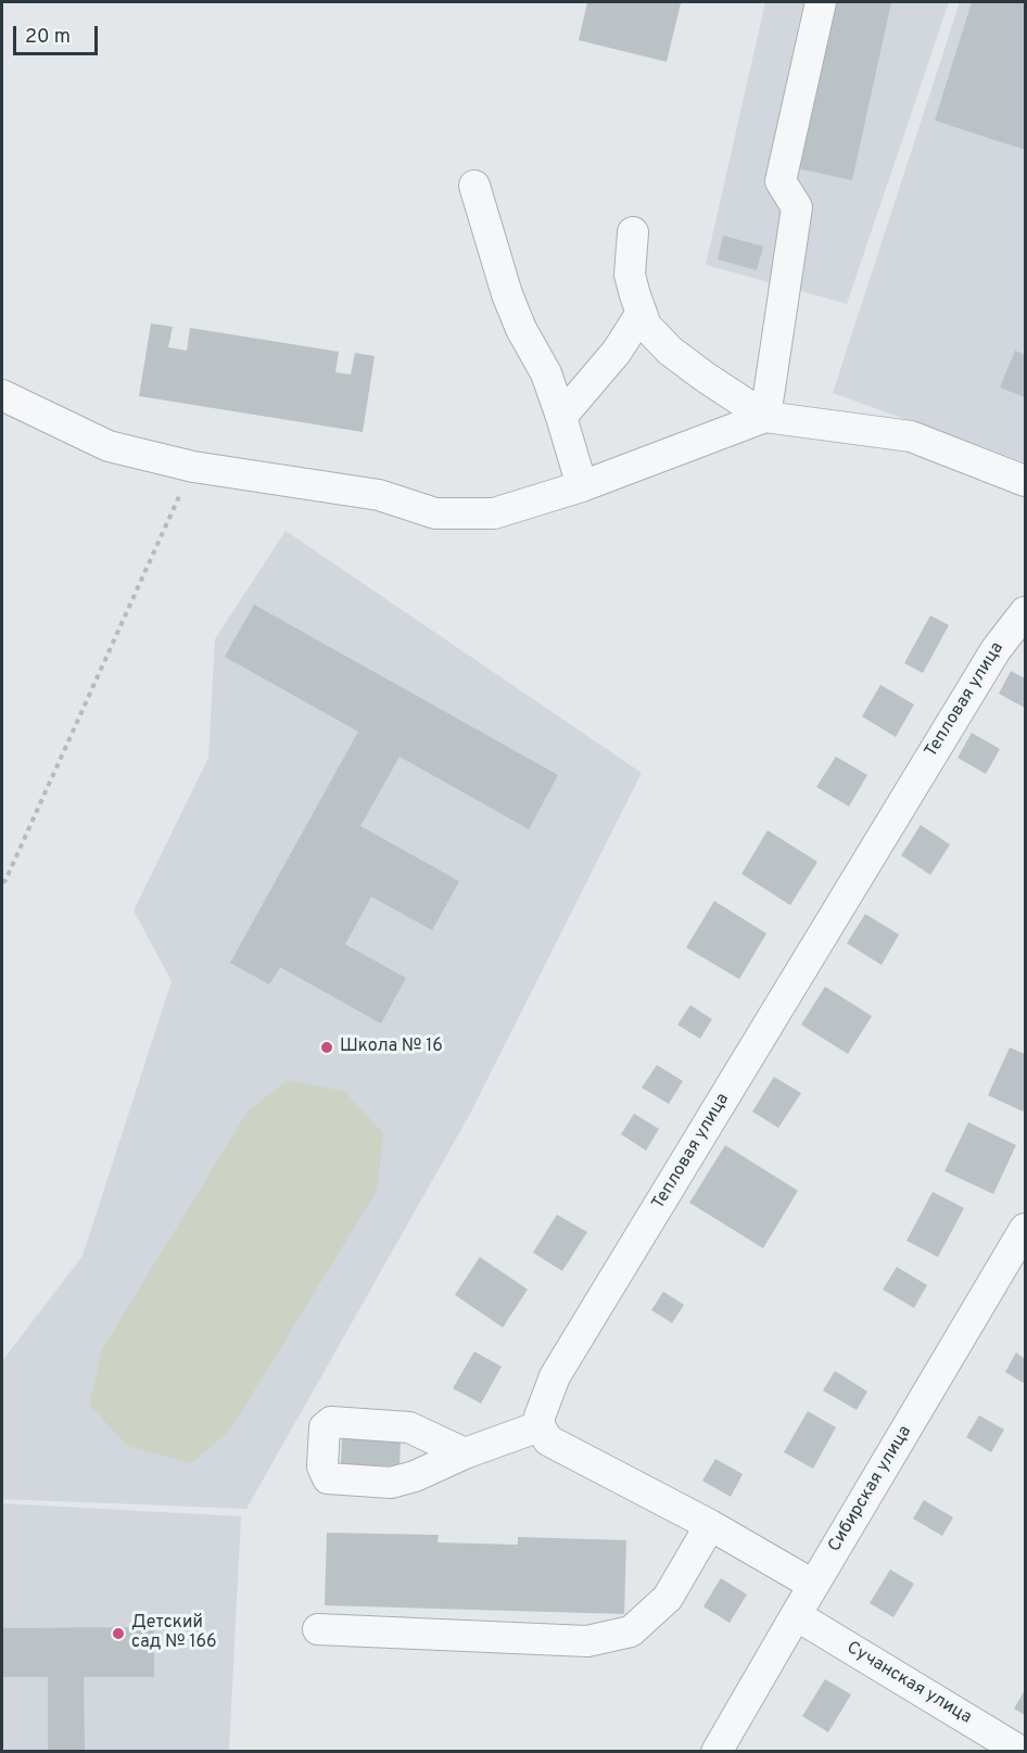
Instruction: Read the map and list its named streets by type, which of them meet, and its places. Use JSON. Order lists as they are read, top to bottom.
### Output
{
  "streets": {
    "street": ["Тепловая улица", "Сибирская улица", "Сучанская улица"]
  },
  "crossings": [
    ["Сибирская улица", "Сучанская улица"]
  ],
  "places": ["Школа № 16", "Детский сад № 166"],
  "scale_bar": "20 m"
}
